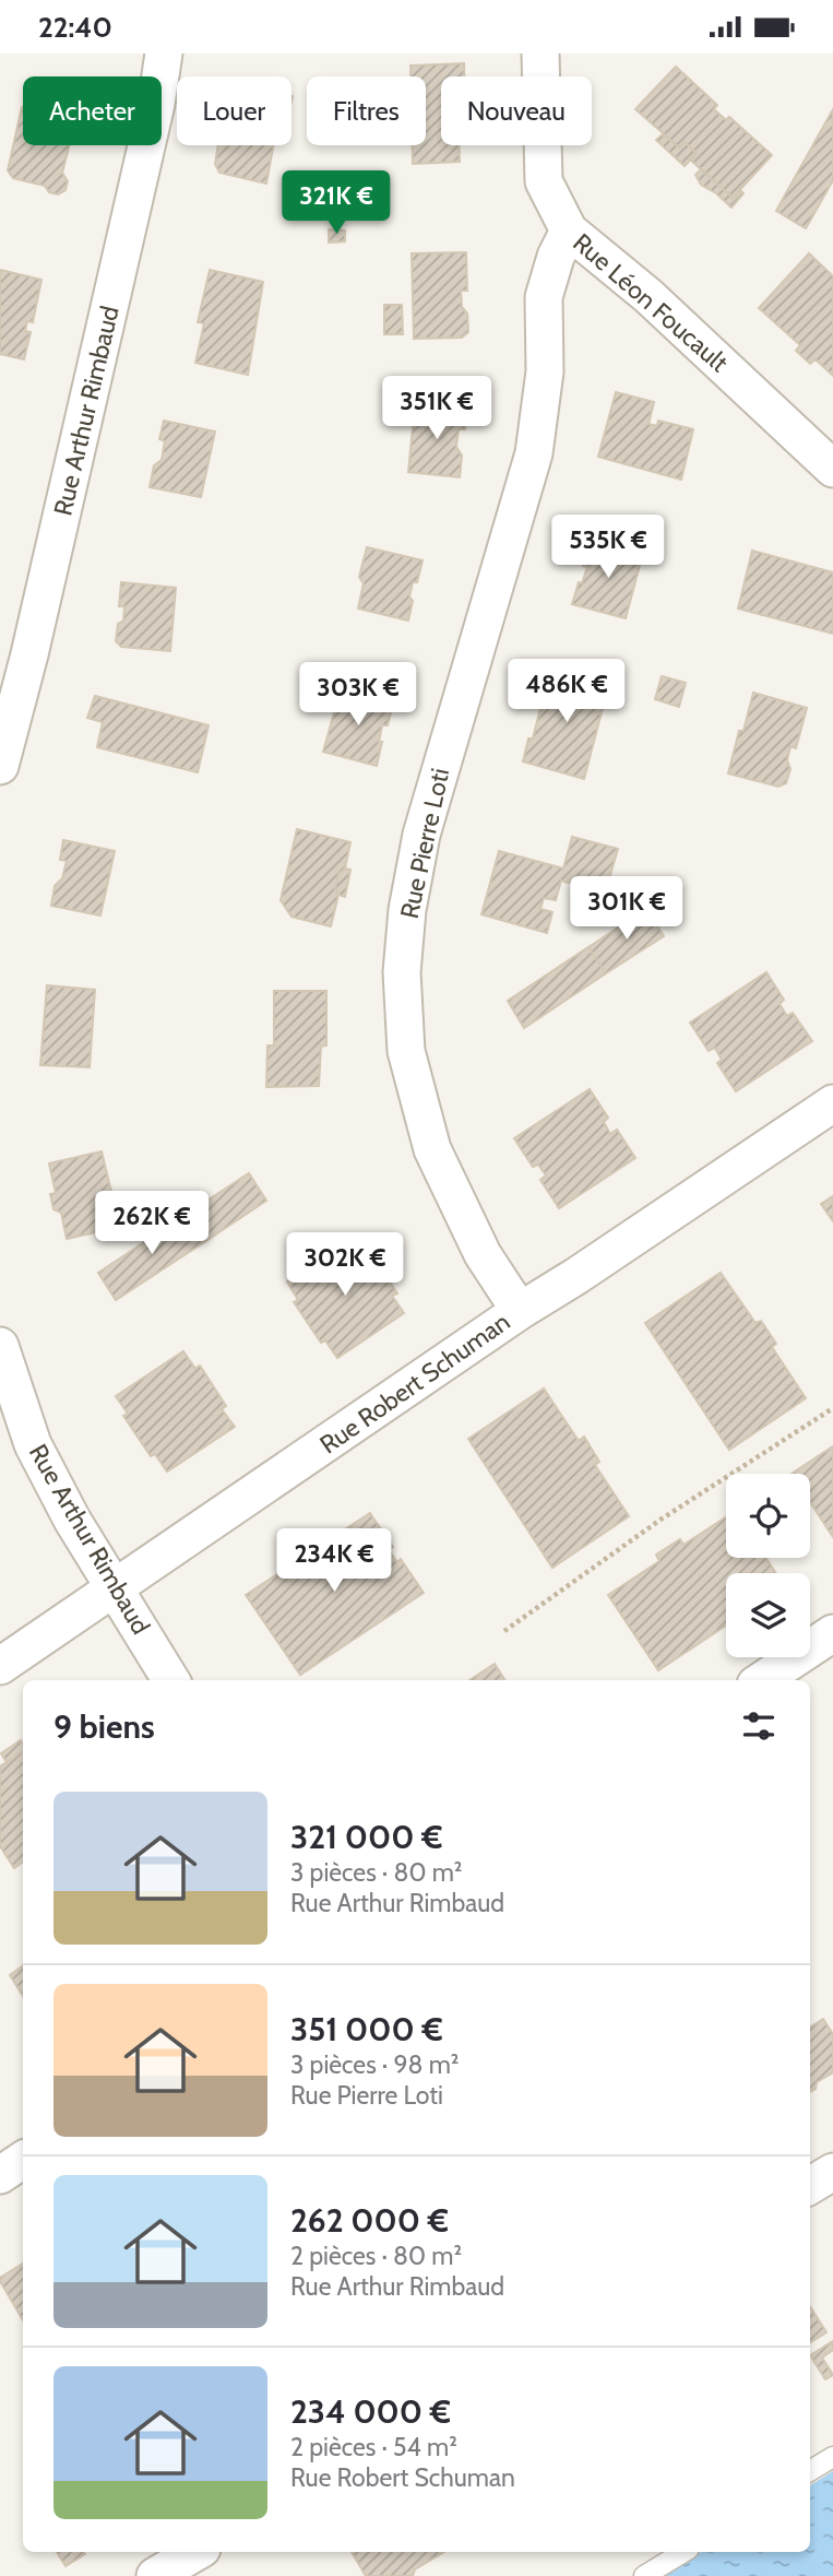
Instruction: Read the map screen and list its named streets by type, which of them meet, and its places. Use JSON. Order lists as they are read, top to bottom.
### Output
{
  "streets": {
    "street": [
      "Rue Léon Foucault",
      "Rue Arthur Rimbaud",
      "Rue Pierre Loti",
      "Rue Robert Schuman"
    ]
  },
  "crossings": [
    ["Rue Léon Foucault", "Rue Pierre Loti"],
    ["Rue Arthur Rimbaud", "Rue Robert Schuman"],
    ["Rue Pierre Loti", "Rue Robert Schuman"]
  ],
  "page": {
    "status": "22:40",
    "chip": [
      "Acheter",
      "Louer",
      "Filtres",
      "Nouveau"
    ],
    "price": [
      "321K €",
      "351K €",
      "535K €",
      "486K €",
      "303K €",
      "301K €",
      "262K €",
      "302K €",
      "234K €"
    ],
    "heading": "9 biens",
    "list": [
      {
        "name": "321 000 €",
        "note": "3 pièces · 80 m² · Rue Arthur Rimbaud"
      },
      {
        "name": "351 000 €",
        "note": "3 pièces · 98 m² · Rue Pierre Loti"
      },
      {
        "name": "262 000 €",
        "note": "2 pièces · 80 m² · Rue Arthur Rimbaud"
      },
      {
        "name": "234 000 €",
        "note": "2 pièces · 54 m² · Rue Robert Schuman"
      }
    ]
  }
}
